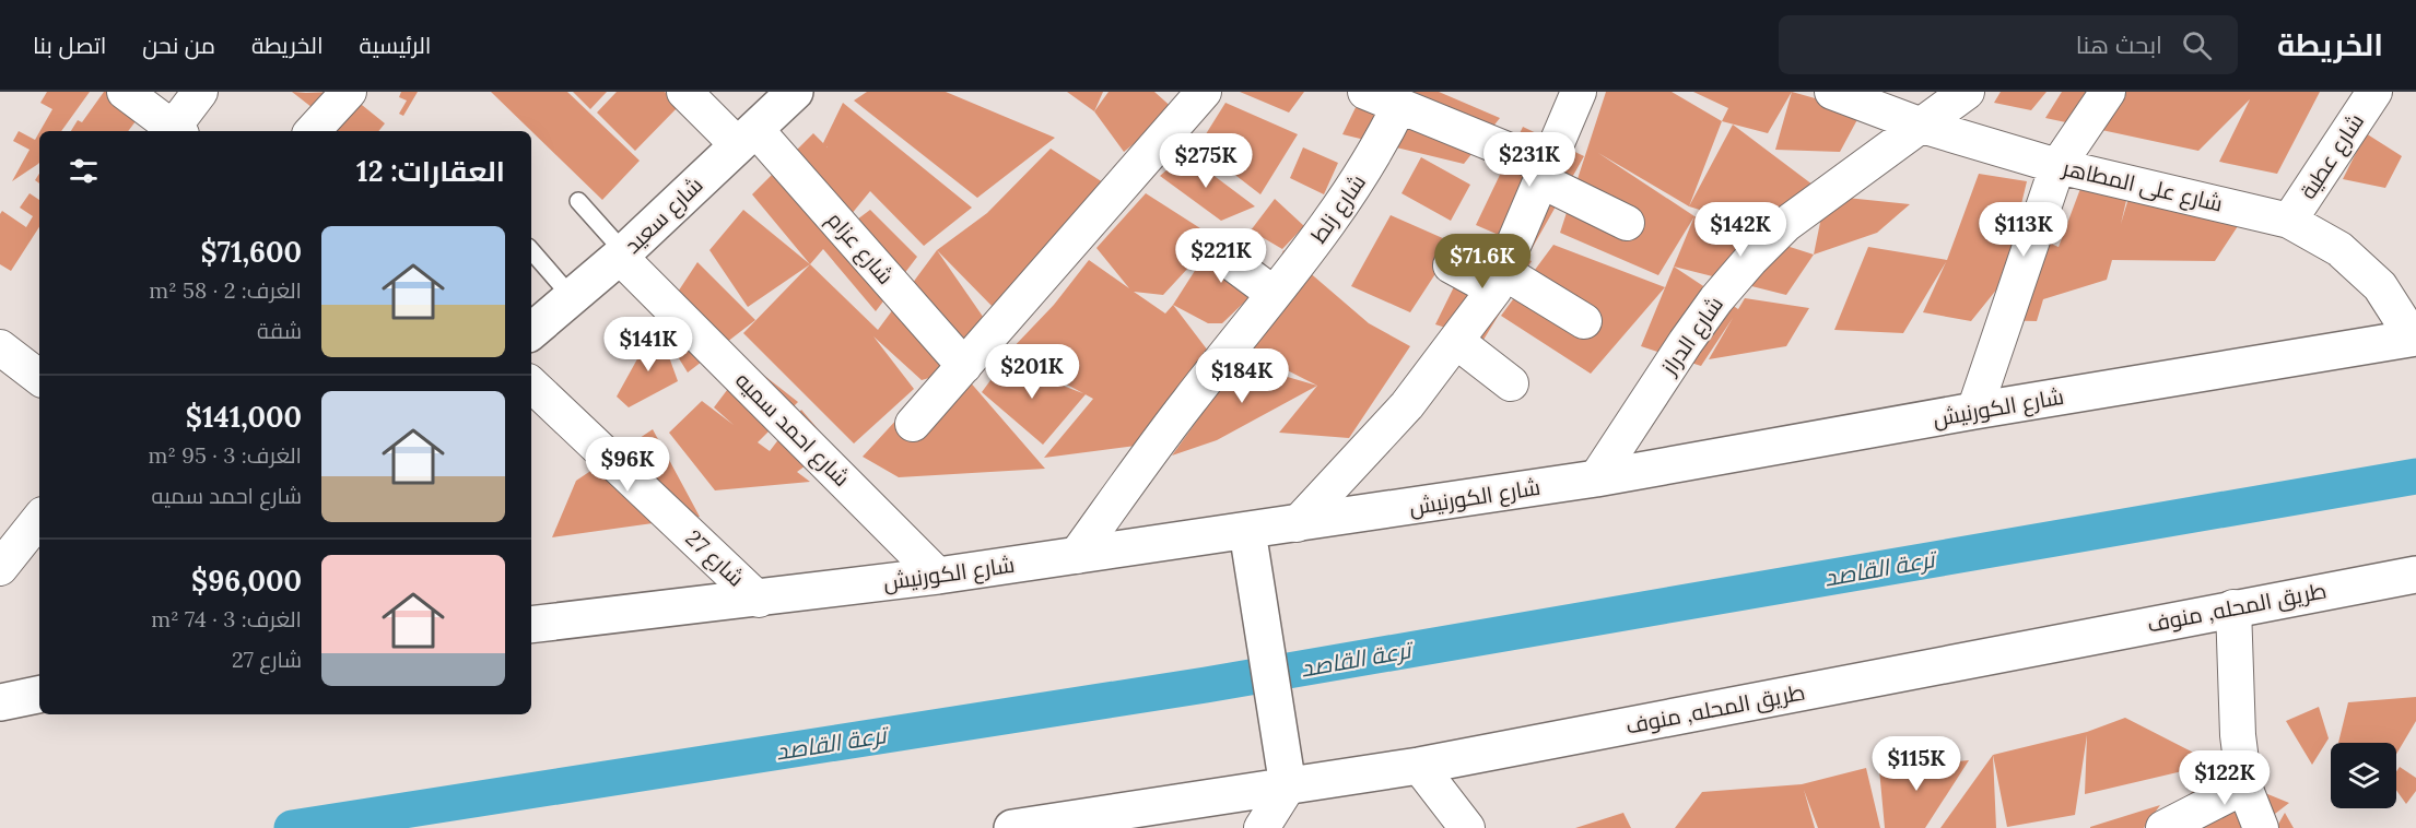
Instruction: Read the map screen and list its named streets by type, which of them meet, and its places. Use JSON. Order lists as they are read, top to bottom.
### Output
{
  "streets": {
    "main road": ["شارع سعيد", "شارع الكورنيش", "طريق المحله, منوف"],
    "street": [
      "شارع عطية",
      "شارع على المطاهر",
      "شارع زلط",
      "شارع عزام",
      "شارع الدراز",
      "شارع احمد سميه",
      "شارع 27"
    ]
  },
  "crossings": [
    ["شارع عطية", "شارع على المطاهر"],
    ["شارع على المطاهر", "شارع الدراز"],
    ["شارع على المطاهر", "شارع الكورنيش"],
    ["شارع زلط", "شارع الكورنيش"],
    ["شارع سعيد", "شارع عزام"],
    ["شارع سعيد", "شارع احمد سميه"],
    ["شارع الدراز", "شارع الكورنيش"],
    ["شارع الكورنيش", "شارع احمد سميه"],
    ["شارع الكورنيش", "شارع 27"]
  ],
  "water": ["ترعة القاصد"],
  "page": {
    "header": "الخريطة",
    "search": "ابحث هنا",
    "nav": [
      "الرئيسية",
      "الخريطة",
      "من نحن",
      "اتصل بنا"
    ],
    "heading": "العقارات: 12",
    "price": [
      "$231K",
      "$275K",
      "$142K",
      "$113K",
      "$221K",
      "$71.6K",
      "$141K",
      "$201K",
      "$184K",
      "$96K",
      "$115K",
      "$122K"
    ],
    "list": [
      {
        "name": "$71,600",
        "note": "الغرف: 2 · 58 m² · شقة"
      },
      {
        "name": "$141,000",
        "note": "الغرف: 3 · 95 m² · شارع احمد سميه"
      },
      {
        "name": "$96,000",
        "note": "الغرف: 3 · 74 m² · شارع 27"
      }
    ]
  }
}
